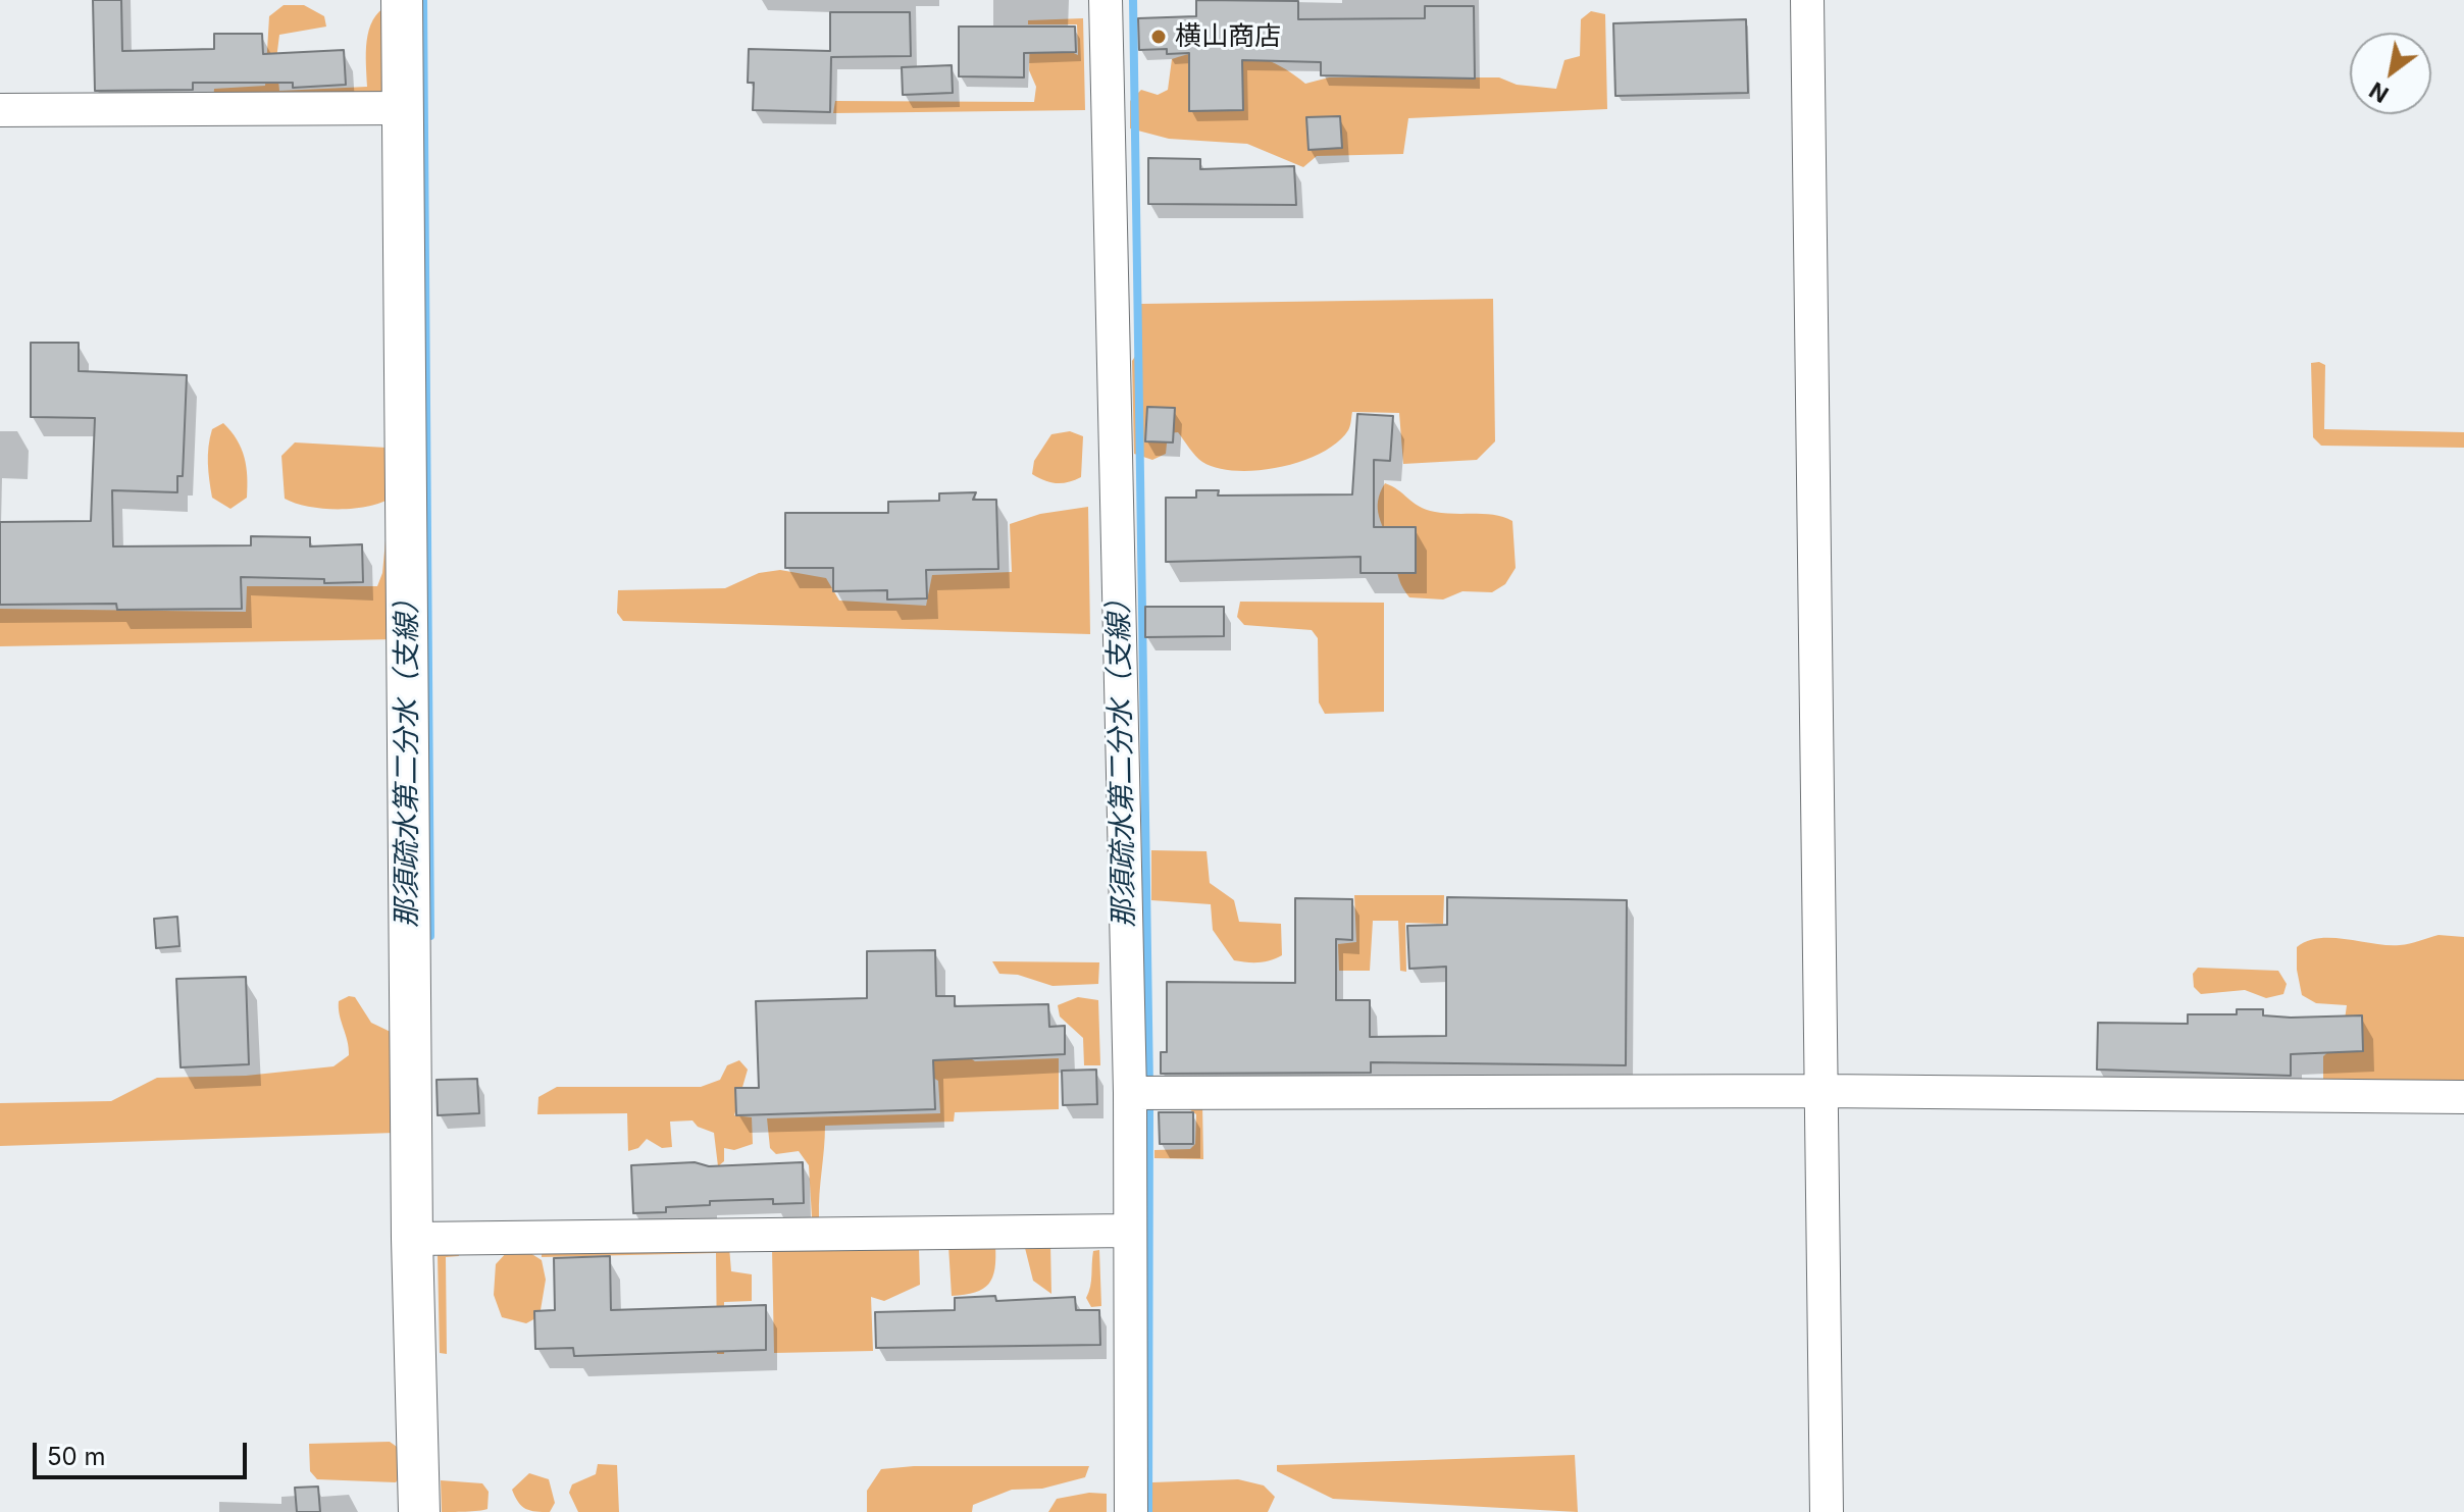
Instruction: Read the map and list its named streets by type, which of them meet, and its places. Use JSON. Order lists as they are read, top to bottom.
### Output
{
  "water": ["那須疏水第二分水（支線）"],
  "places": ["横山商店"],
  "scale_bar": "50 m",
  "north": "bottom left"
}
